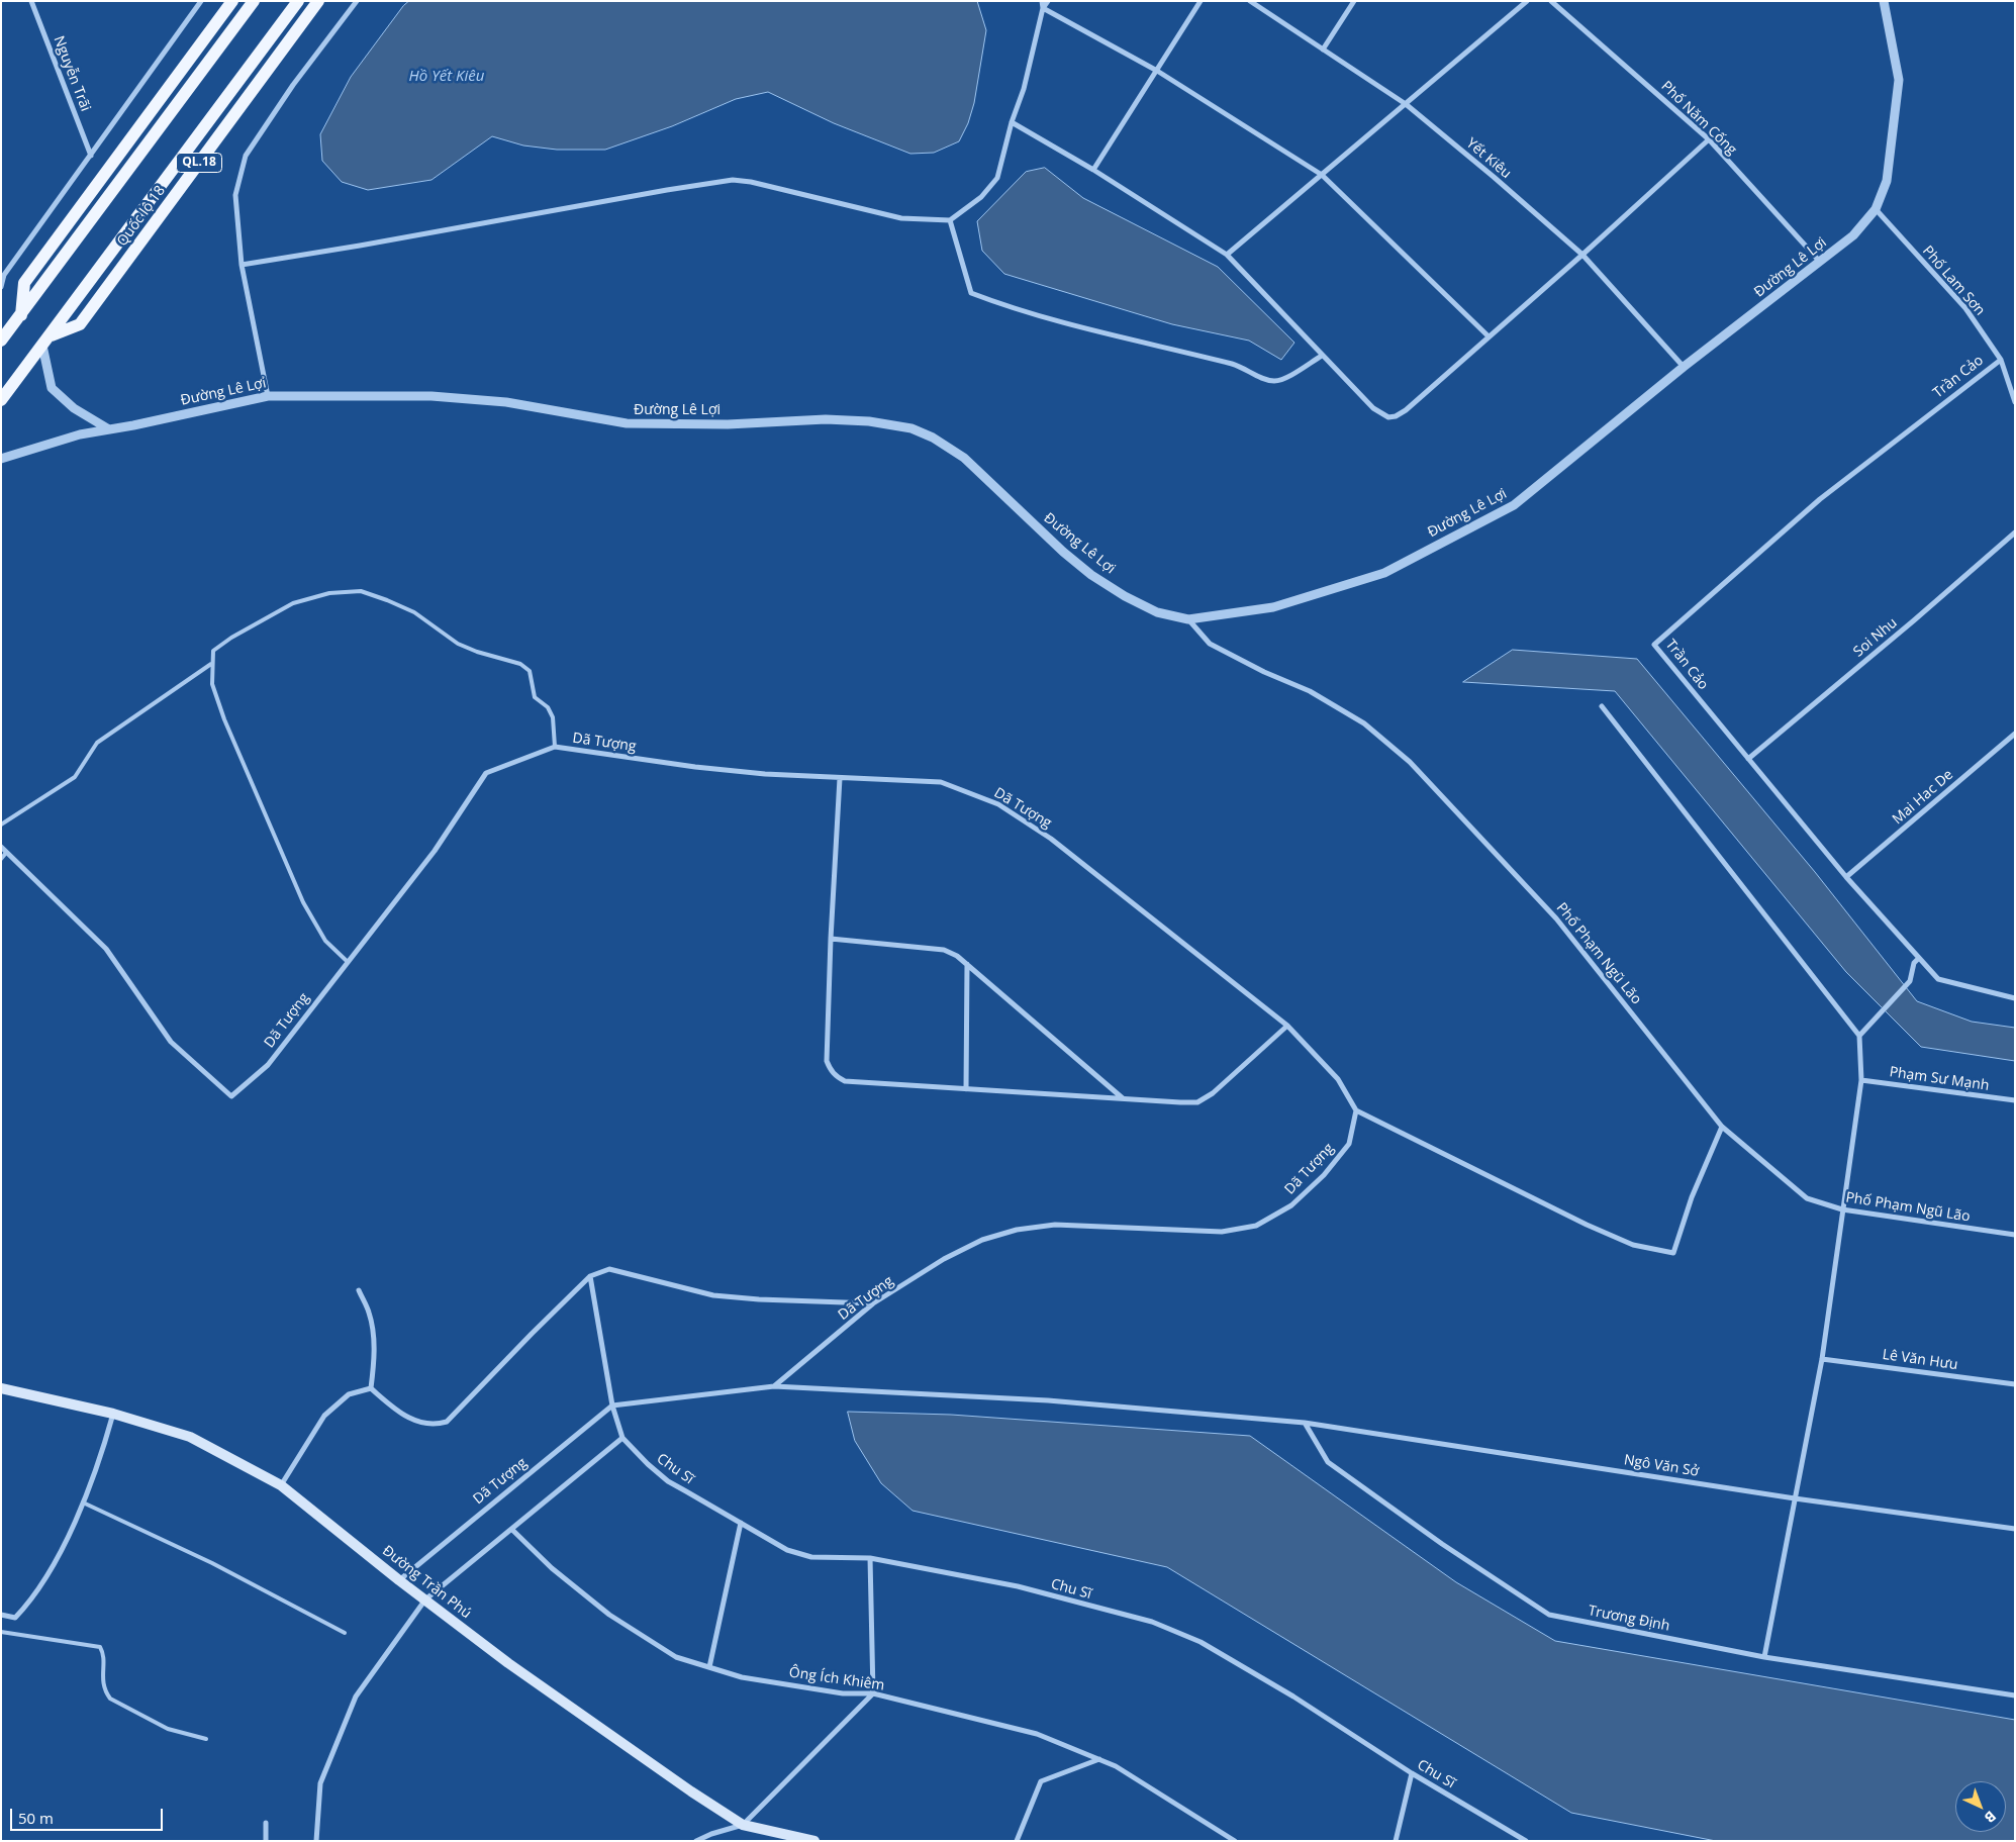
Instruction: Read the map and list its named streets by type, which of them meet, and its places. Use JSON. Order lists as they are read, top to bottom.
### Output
{
  "streets": {
    "main road": ["QL.18", "Quốc lộ 18", "Đường Trần Phú"],
    "street": [
      "Nguyễn Trãi",
      "Phố Năm Cống",
      "Yết Kiêu",
      "Đường Lê Lợi",
      "Phố Lam Sơn",
      "Trần Cảo",
      "Soi Nhu",
      "Dã Tượng",
      "Mai Hac De",
      "Phố Phạm Ngũ Lão",
      "Phạm Sư Mạnh",
      "Lê Văn Hưu",
      "Ngô Văn Sở",
      "Chu Sĩ",
      "Trương Định",
      "Ông Ích Khiêm"
    ]
  },
  "crossings": [
    ["Phố Năm Cống", "Đường Lê Lợi"],
    ["Yết Kiêu", "Đường Lê Lợi"],
    ["Đường Lê Lợi", "Phố Lam Sơn"],
    ["Đường Lê Lợi", "Phố Phạm Ngũ Lão"],
    ["Phố Lam Sơn", "Trần Cảo"],
    ["Trần Cảo", "Soi Nhu"],
    ["Trần Cảo", "Mai Hac De"],
    ["Dã Tượng", "Ngô Văn Sở"],
    ["Dã Tượng", "Chu Sĩ"],
    ["Dã Tượng", "Đường Trần Phú"],
    ["Ngô Văn Sở", "Trương Định"]
  ],
  "water": ["Hồ Yết Kiêu"],
  "scale_bar": "50 m",
  "north": "bottom right"
}
